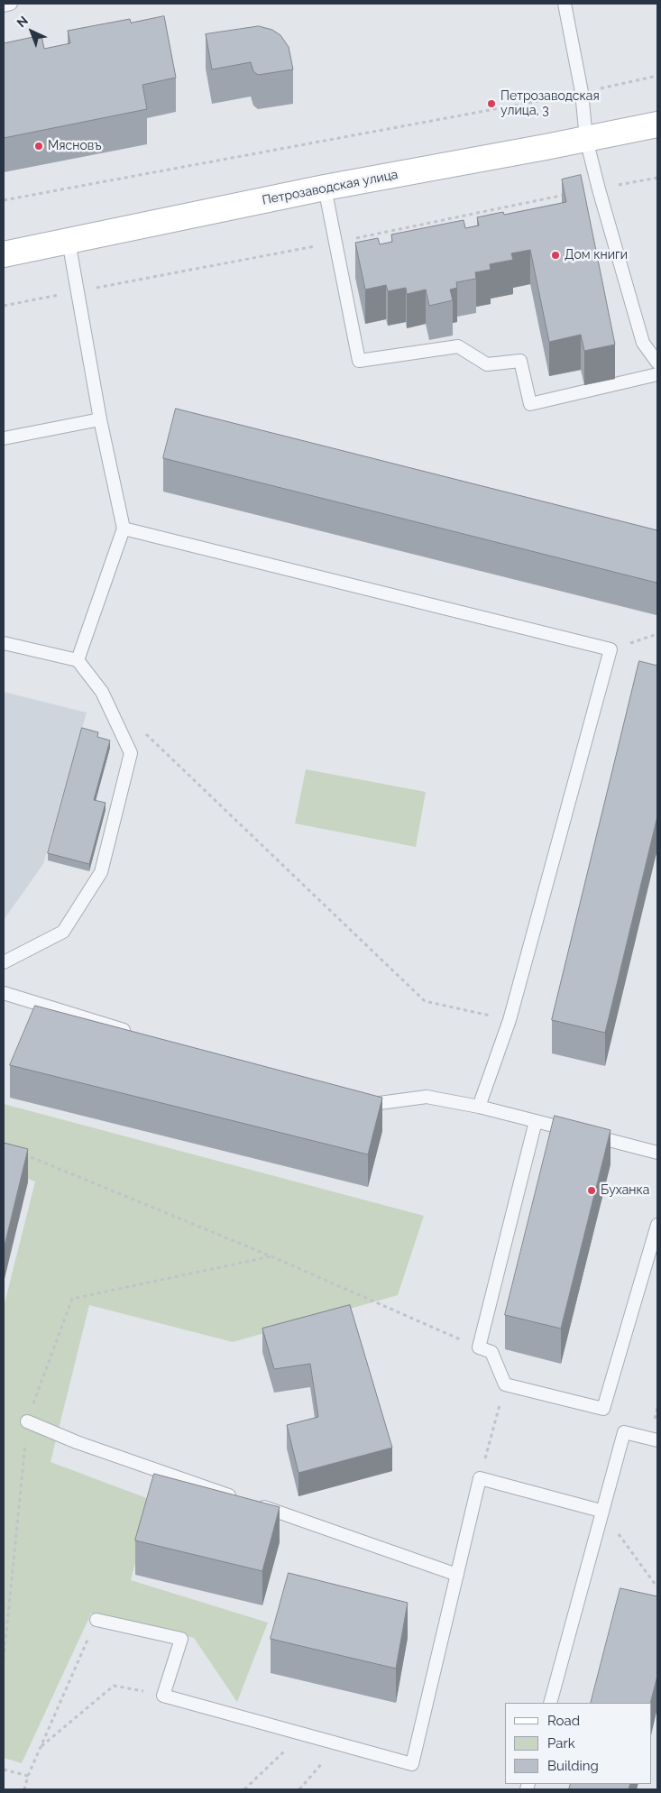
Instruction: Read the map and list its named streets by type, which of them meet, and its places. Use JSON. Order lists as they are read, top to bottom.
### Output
{
  "streets": {
    "main road": ["Петрозаводская улица"]
  },
  "places": [
    "Петрозаводская улица, 3",
    "Мясновъ",
    "Дом книги",
    "Буханка"
  ],
  "legend": ["Road", "Park", "Building"],
  "north": "top left"
}
